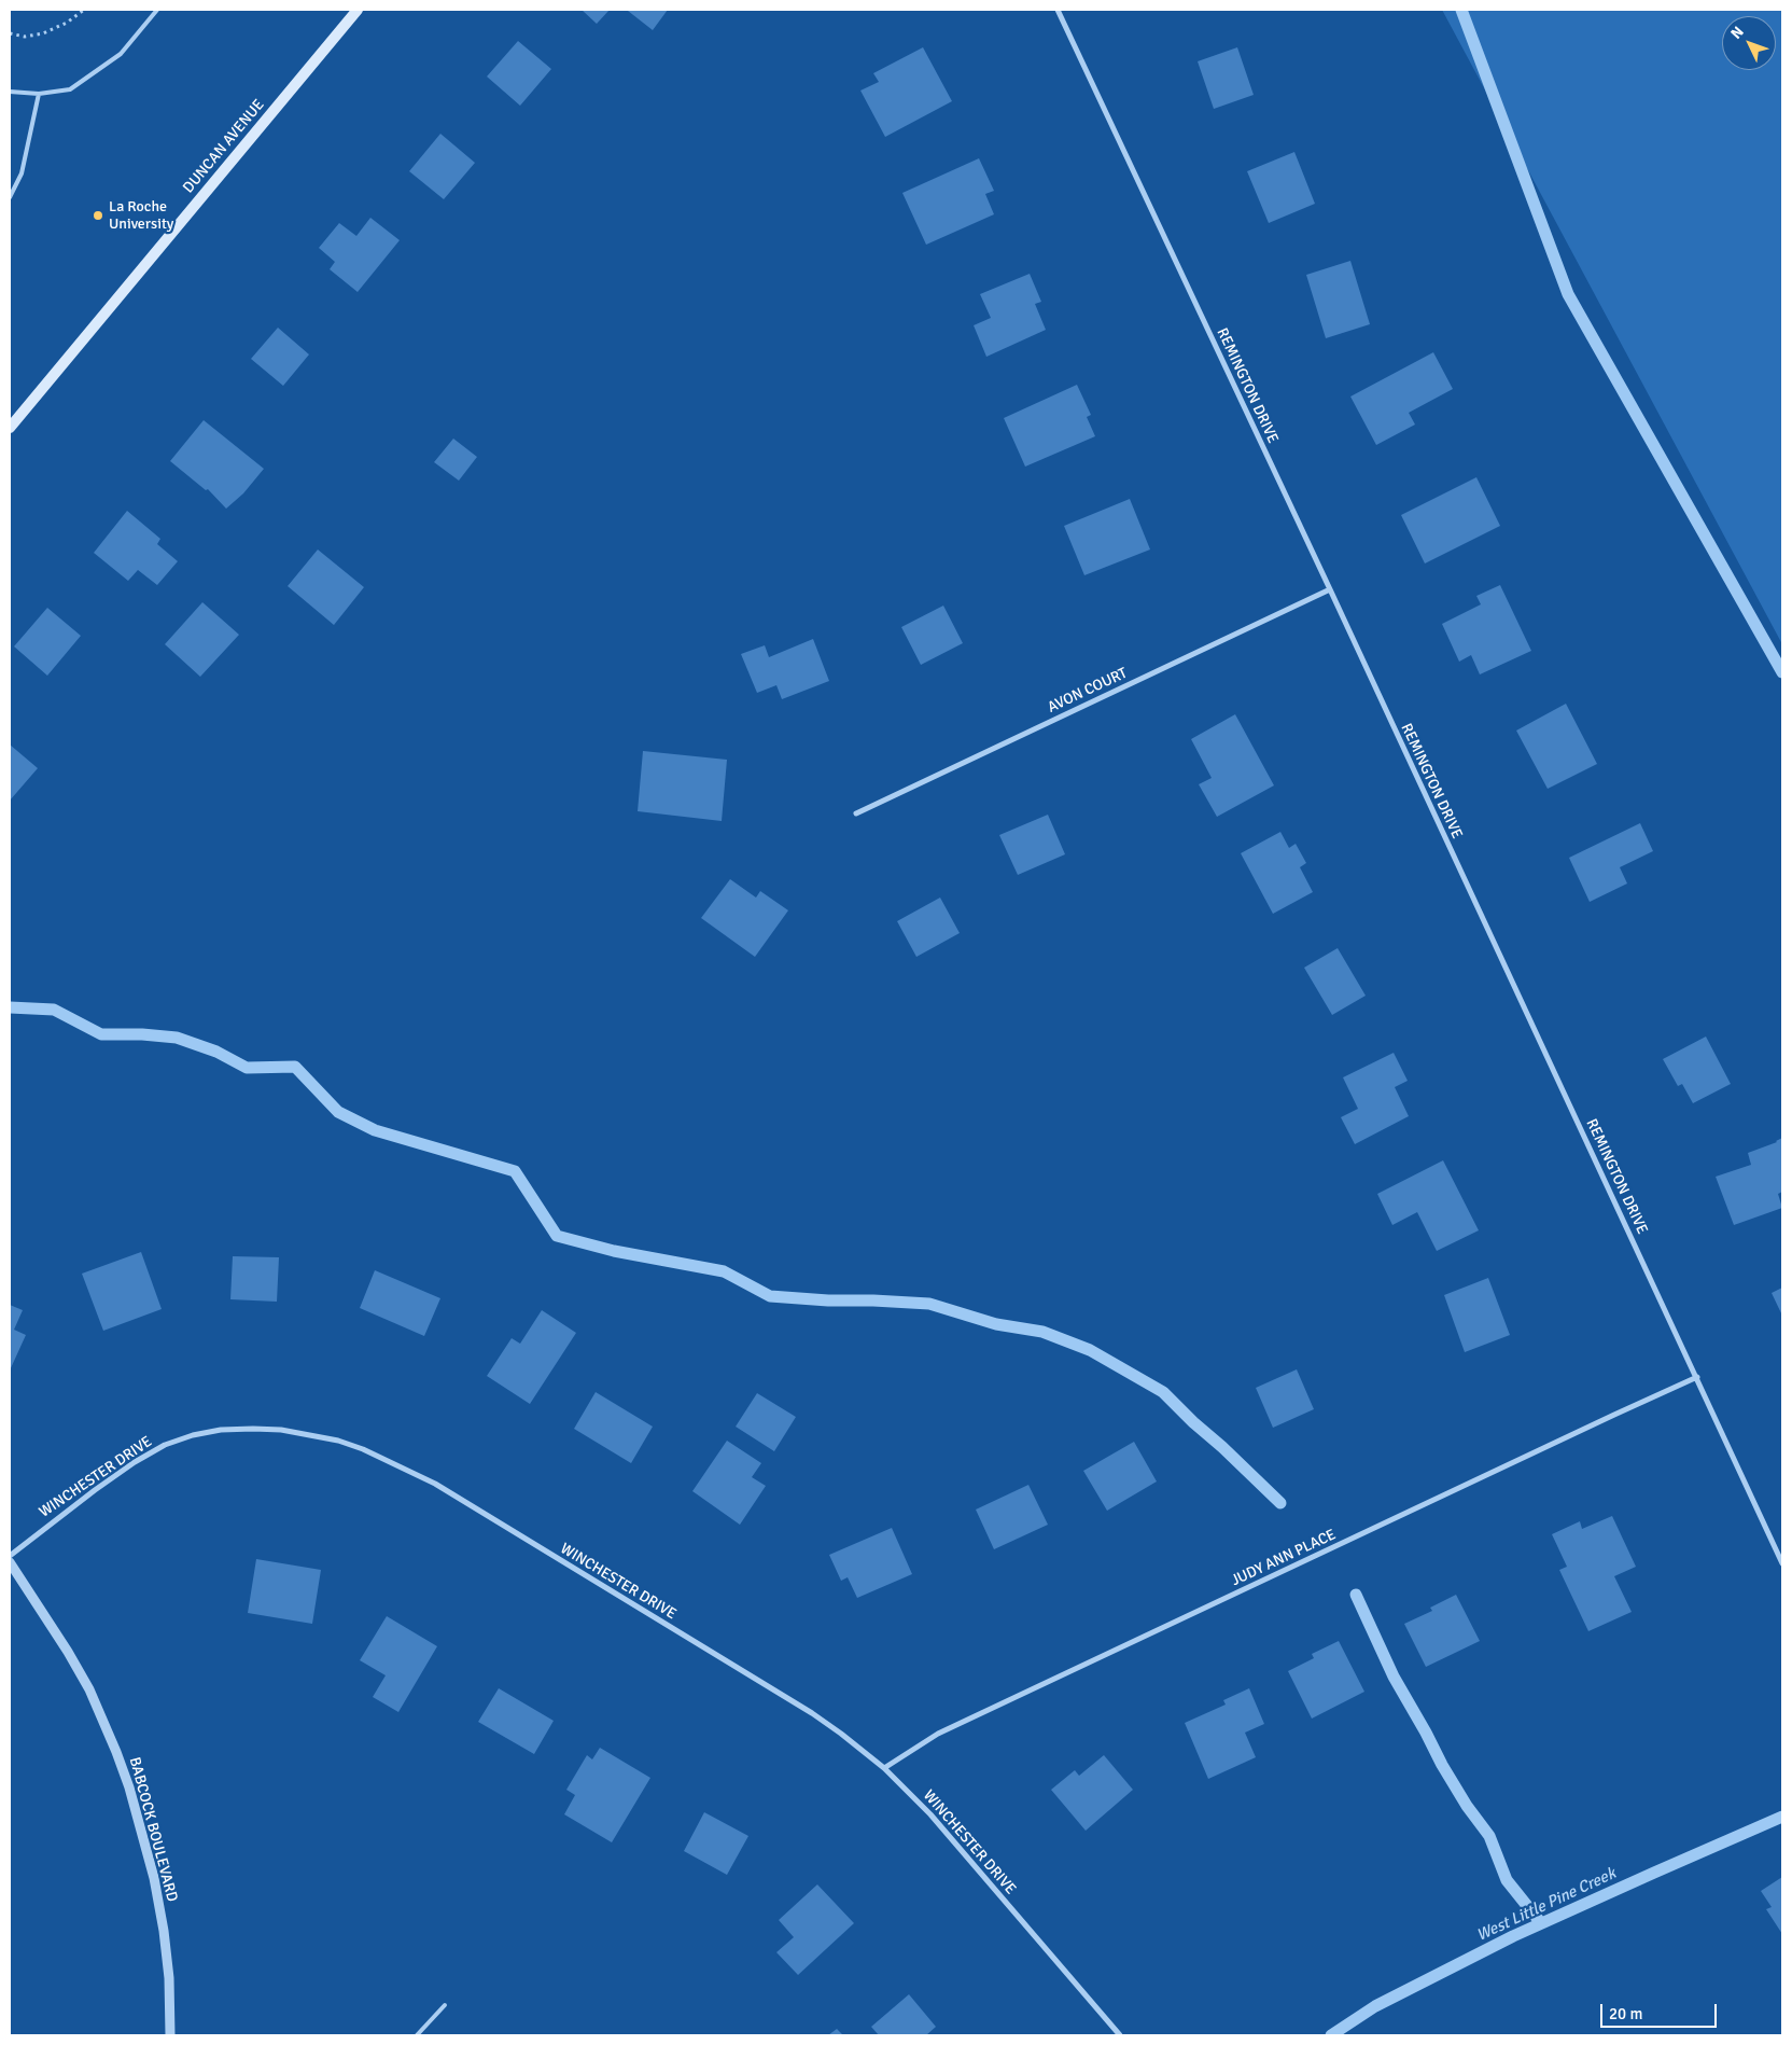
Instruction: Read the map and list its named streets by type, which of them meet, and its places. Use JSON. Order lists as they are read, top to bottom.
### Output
{
  "streets": {
    "main road": ["DUNCAN AVENUE"],
    "street": [
      "REMINGTON DRIVE",
      "AVON COURT",
      "WINCHESTER DRIVE",
      "JUDY ANN PLACE",
      "BABCOCK BOULEVARD"
    ]
  },
  "crossings": [
    ["REMINGTON DRIVE", "AVON COURT"],
    ["REMINGTON DRIVE", "JUDY ANN PLACE"],
    ["WINCHESTER DRIVE", "JUDY ANN PLACE"]
  ],
  "water": ["West Little Pine Creek"],
  "places": ["La Roche University"],
  "scale_bar": "20 m",
  "north": "top left"
}
